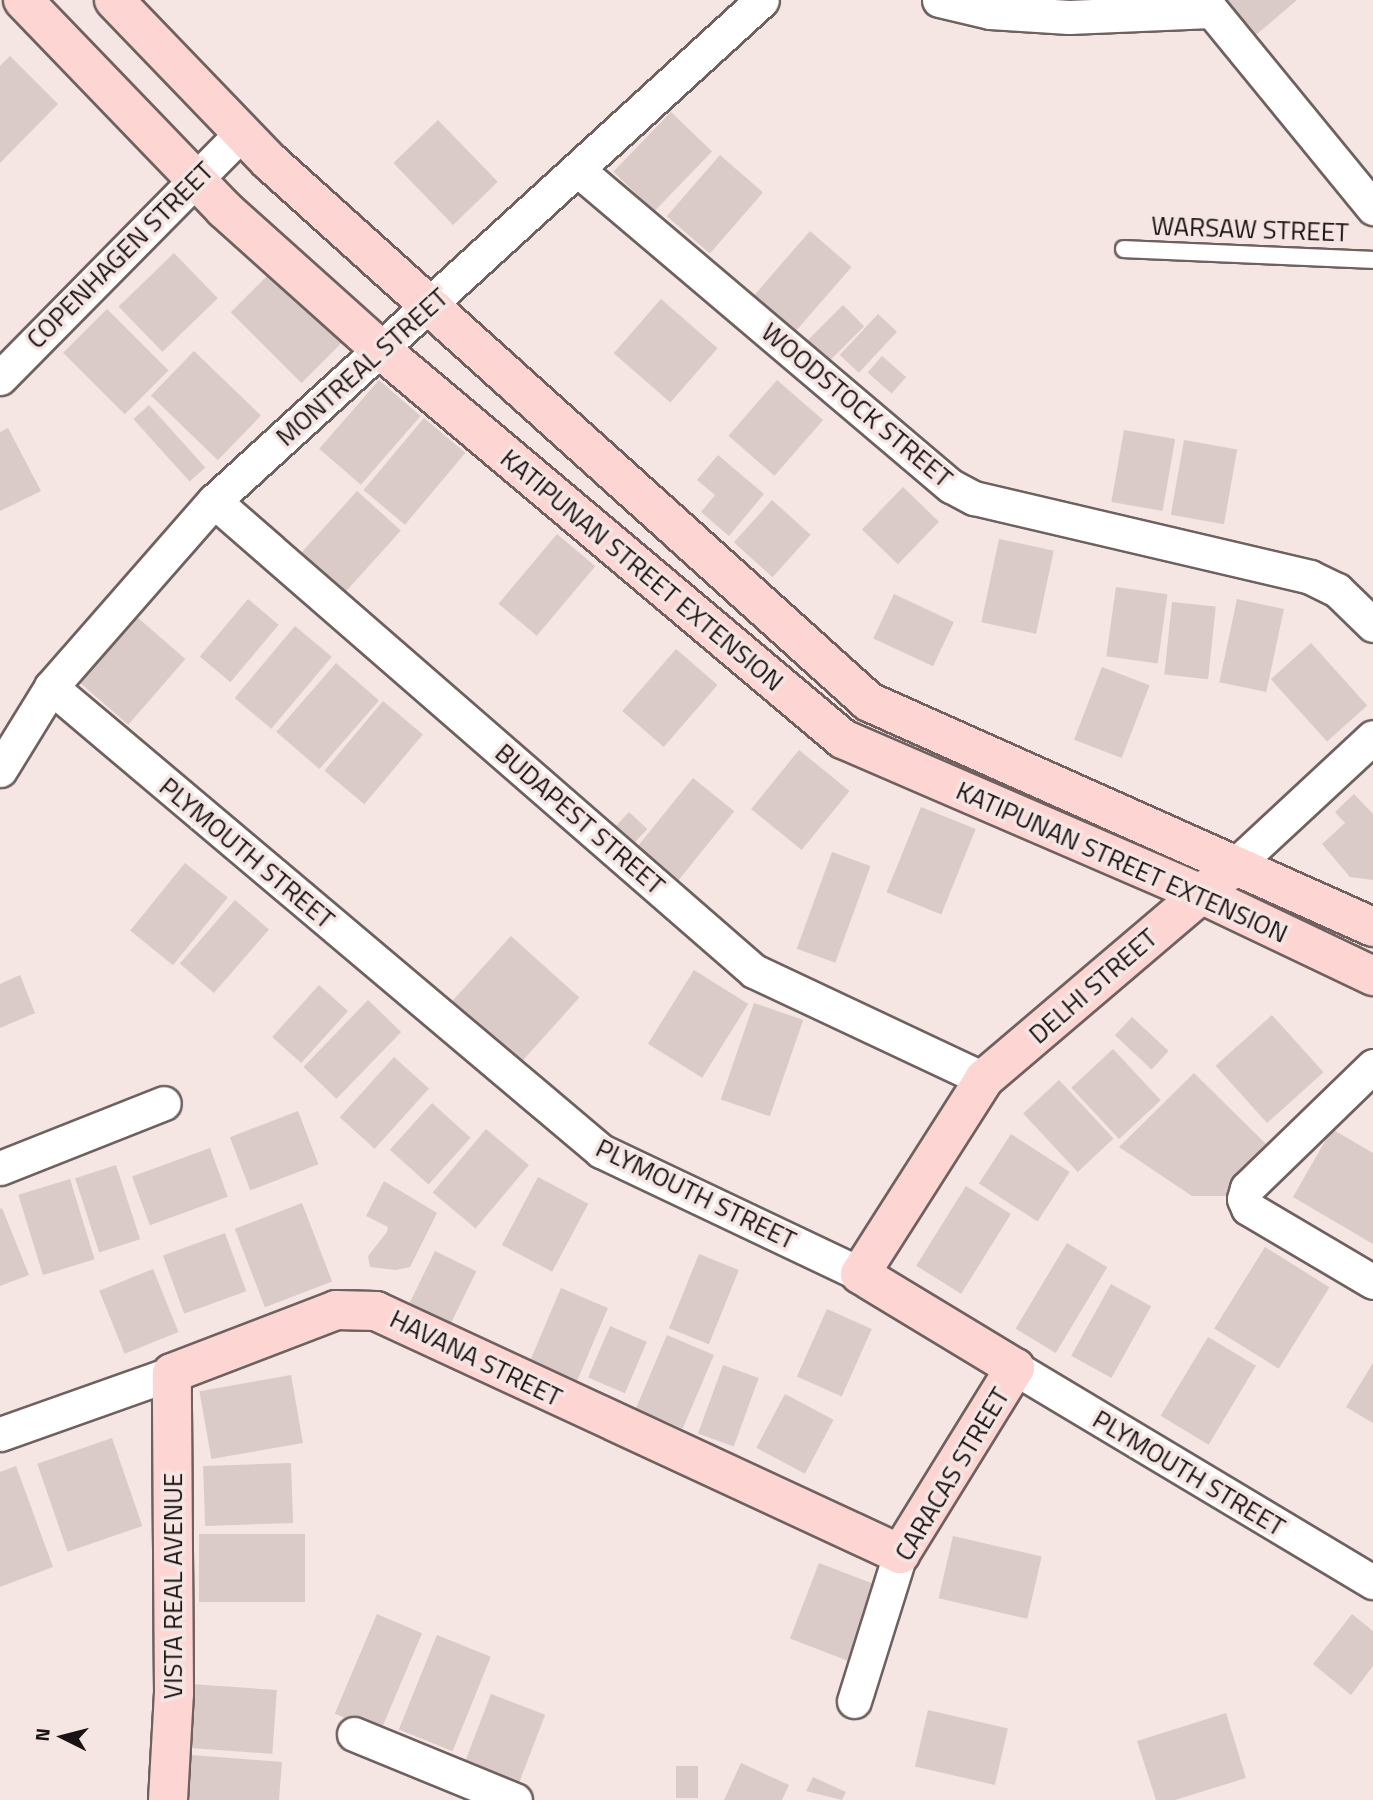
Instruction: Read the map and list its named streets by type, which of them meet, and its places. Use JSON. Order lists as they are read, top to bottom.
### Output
{
  "streets": {
    "street": [
      "COPENHAGEN STREET",
      "MONTREAL STREET",
      "WOODSTOCK STREET",
      "KATIPUNAN STREET EXTENSION",
      "BUDAPEST STREET",
      "PLYMOUTH STREET",
      "DELHI STREET",
      "HAVANA STREET",
      "CARACAS STREET",
      "VISTA REAL AVENUE"
    ],
    "lane": ["WARSAW STREET"]
  },
  "crossings": [
    ["COPENHAGEN STREET", "KATIPUNAN STREET EXTENSION"],
    ["MONTREAL STREET", "WOODSTOCK STREET"],
    ["MONTREAL STREET", "KATIPUNAN STREET EXTENSION"],
    ["MONTREAL STREET", "BUDAPEST STREET"],
    ["MONTREAL STREET", "PLYMOUTH STREET"],
    ["KATIPUNAN STREET EXTENSION", "DELHI STREET"],
    ["BUDAPEST STREET", "DELHI STREET"],
    ["PLYMOUTH STREET", "DELHI STREET"],
    ["PLYMOUTH STREET", "CARACAS STREET"],
    ["HAVANA STREET", "CARACAS STREET"],
    ["HAVANA STREET", "VISTA REAL AVENUE"]
  ],
  "north": "left"
}
